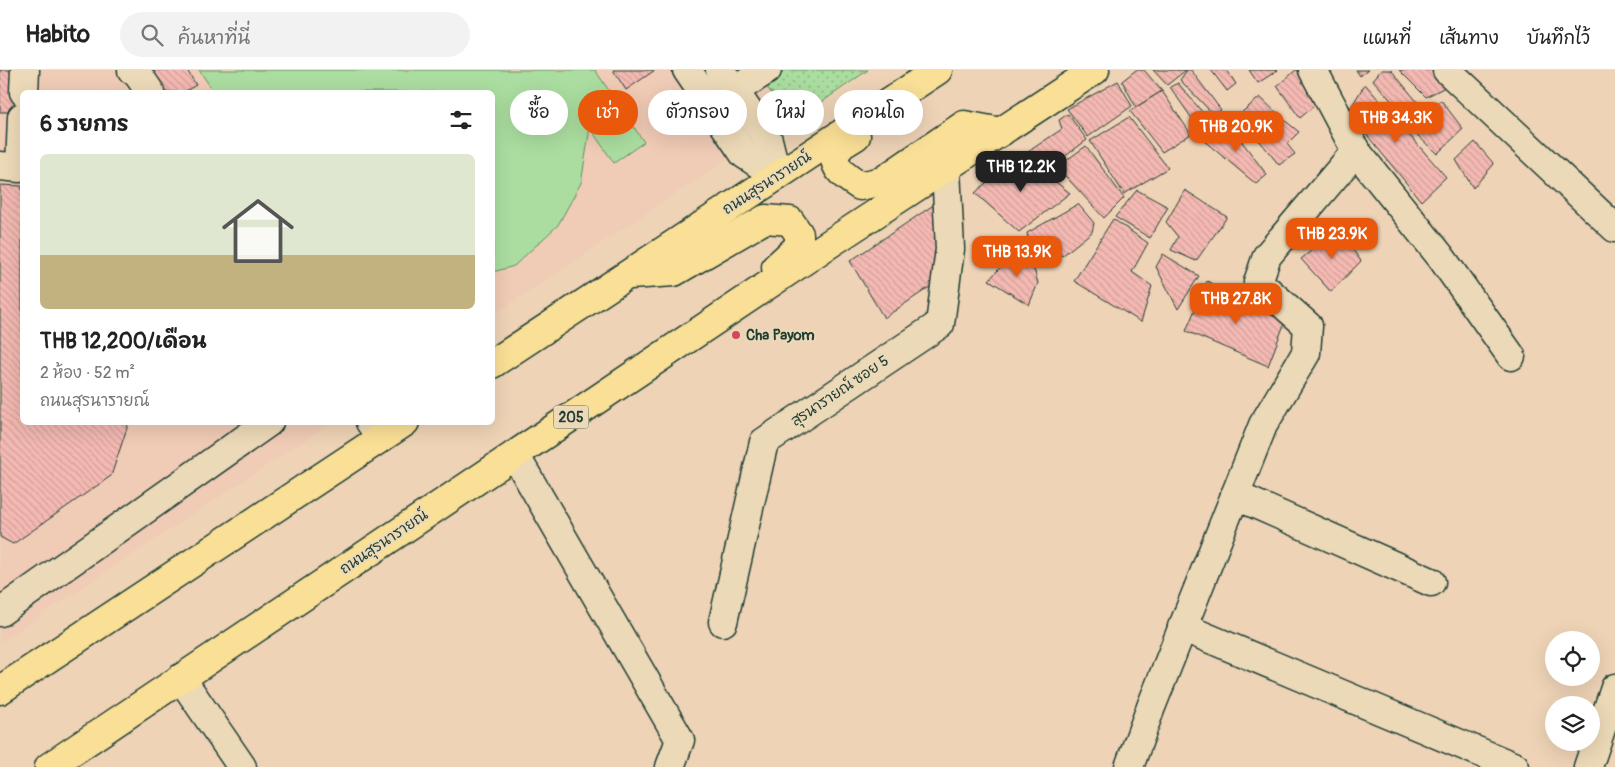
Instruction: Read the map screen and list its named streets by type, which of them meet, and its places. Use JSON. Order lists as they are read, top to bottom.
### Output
{
  "streets": {
    "main road": ["ถนนสุรนารายณ์", "205"],
    "street": ["สุรนารายณ์ ซอย 5"]
  },
  "crossings": [
    ["ถนนสุรนารายณ์", "สุรนารายณ์ ซอย 5"]
  ],
  "places": ["Cha Payom"],
  "page": {
    "header": "Habito",
    "search": "ค้นหาที่นี่",
    "nav": ["แผนที่", "เส้นทาง", "บันทึกไว้"],
    "chip": [
      "ซื้อ",
      "เช่า",
      "ตัวกรอง",
      "ใหม่",
      "คอนโด"
    ],
    "heading": "6 รายการ",
    "price": [
      "THB 34.3K",
      "THB 20.9K",
      "THB 12.2K",
      "THB 23.9K",
      "THB 13.9K",
      "THB 27.8K"
    ],
    "list": [
      {
        "name": "THB 12,200/เดือน",
        "note": "2 ห้อง · 52 m² · ถนนสุรนารายณ์"
      }
    ]
  }
}
